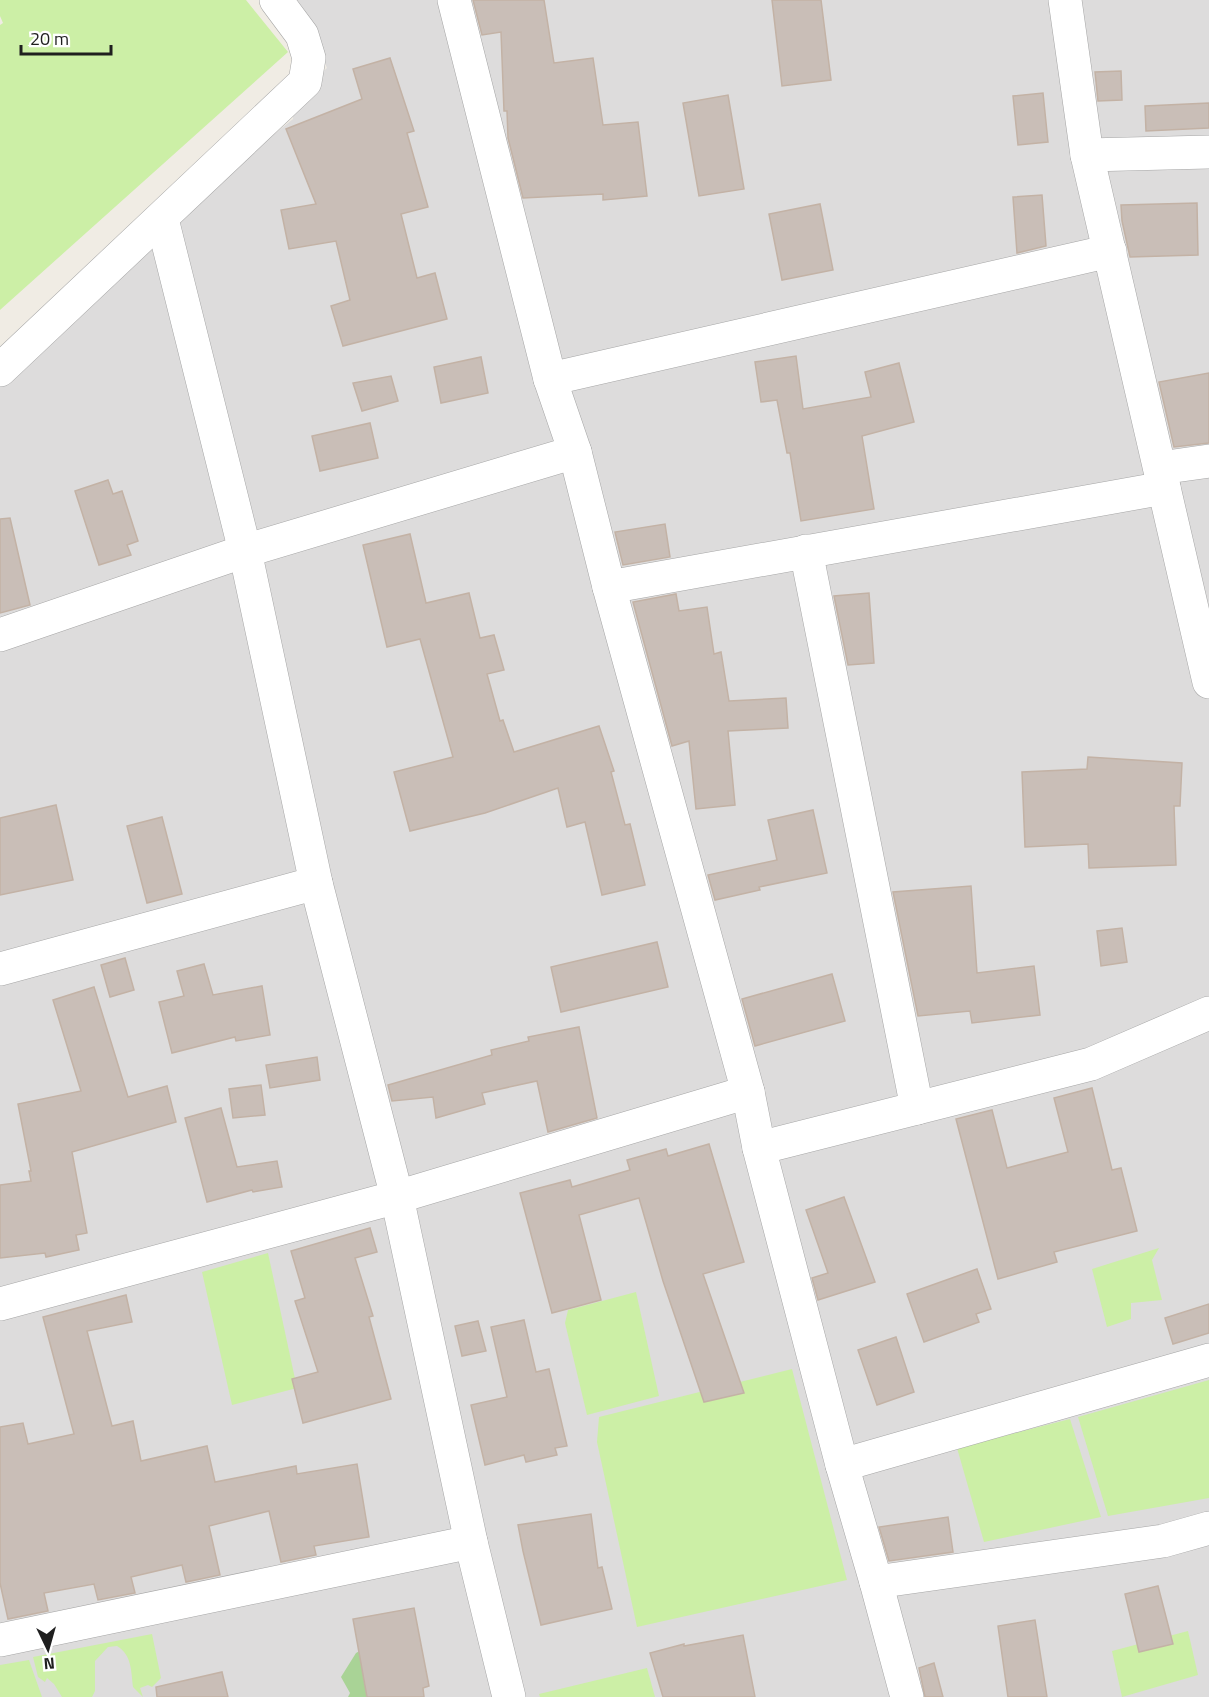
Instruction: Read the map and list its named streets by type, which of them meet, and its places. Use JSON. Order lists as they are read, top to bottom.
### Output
{
  "scale_bar": "20 m",
  "north": "bottom"
}
